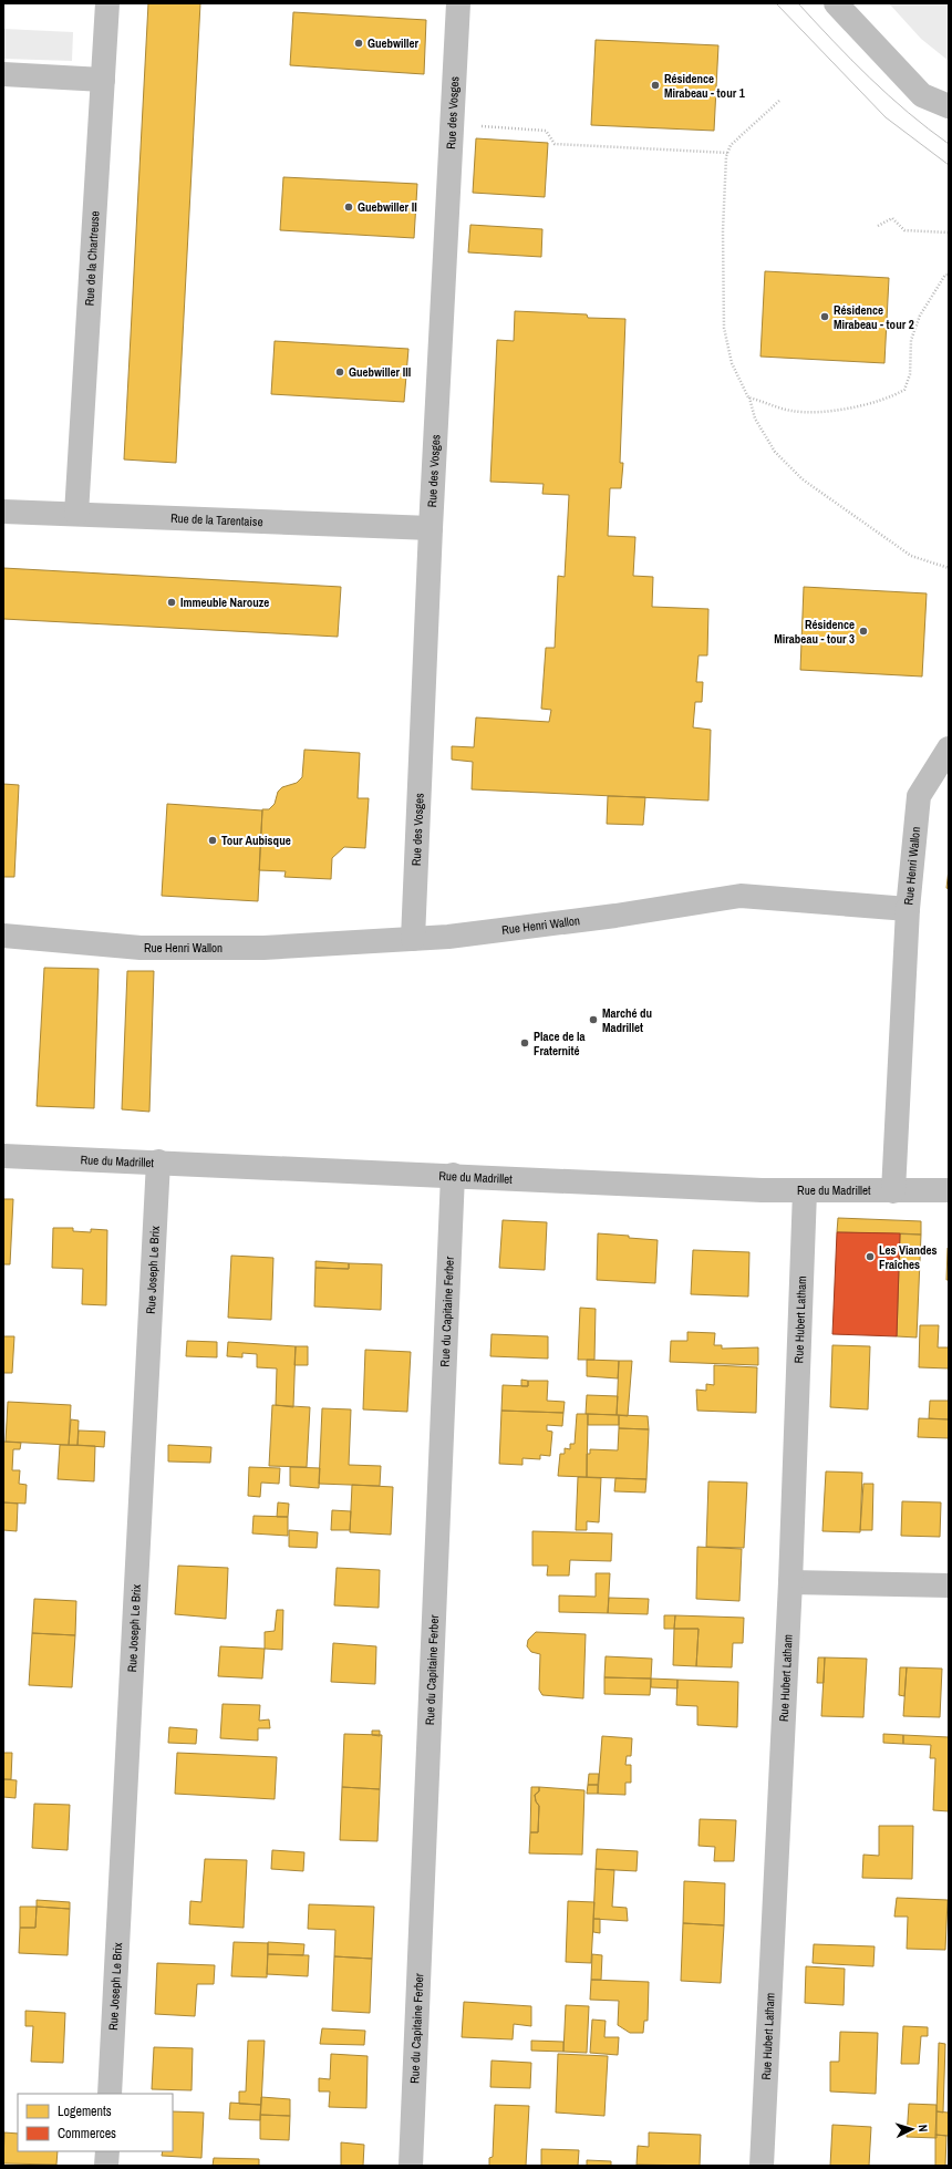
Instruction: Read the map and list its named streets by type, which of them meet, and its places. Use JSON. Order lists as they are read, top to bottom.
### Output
{
  "streets": {
    "street": [
      "Rue des Vosges",
      "Rue de la Chartreuse",
      "Rue de la Tarentaise",
      "Rue Henri Wallon",
      "Rue du Madrillet",
      "Rue Joseph Le Brix",
      "Rue du Capitaine Ferber",
      "Rue Hubert Latham"
    ]
  },
  "crossings": [
    ["Rue des Vosges", "Rue de la Tarentaise"],
    ["Rue des Vosges", "Rue Henri Wallon"],
    ["Rue de la Chartreuse", "Rue de la Tarentaise"],
    ["Rue du Madrillet", "Rue Joseph Le Brix"],
    ["Rue du Madrillet", "Rue du Capitaine Ferber"],
    ["Rue du Madrillet", "Rue Hubert Latham"]
  ],
  "places": [
    "Guebwiller",
    "Résidence Mirabeau - tour 1",
    "Guebwiller II",
    "Résidence Mirabeau - tour 2",
    "Guebwiller III",
    "Immeuble Narouze",
    "Résidence Mirabeau - tour 3",
    "Tour Aubisque",
    "Marché du Madrillet",
    "Place de la Fraternité",
    "Les Viandes Fraîches"
  ],
  "legend": ["Logements", "Commerces"],
  "north": "right"
}
